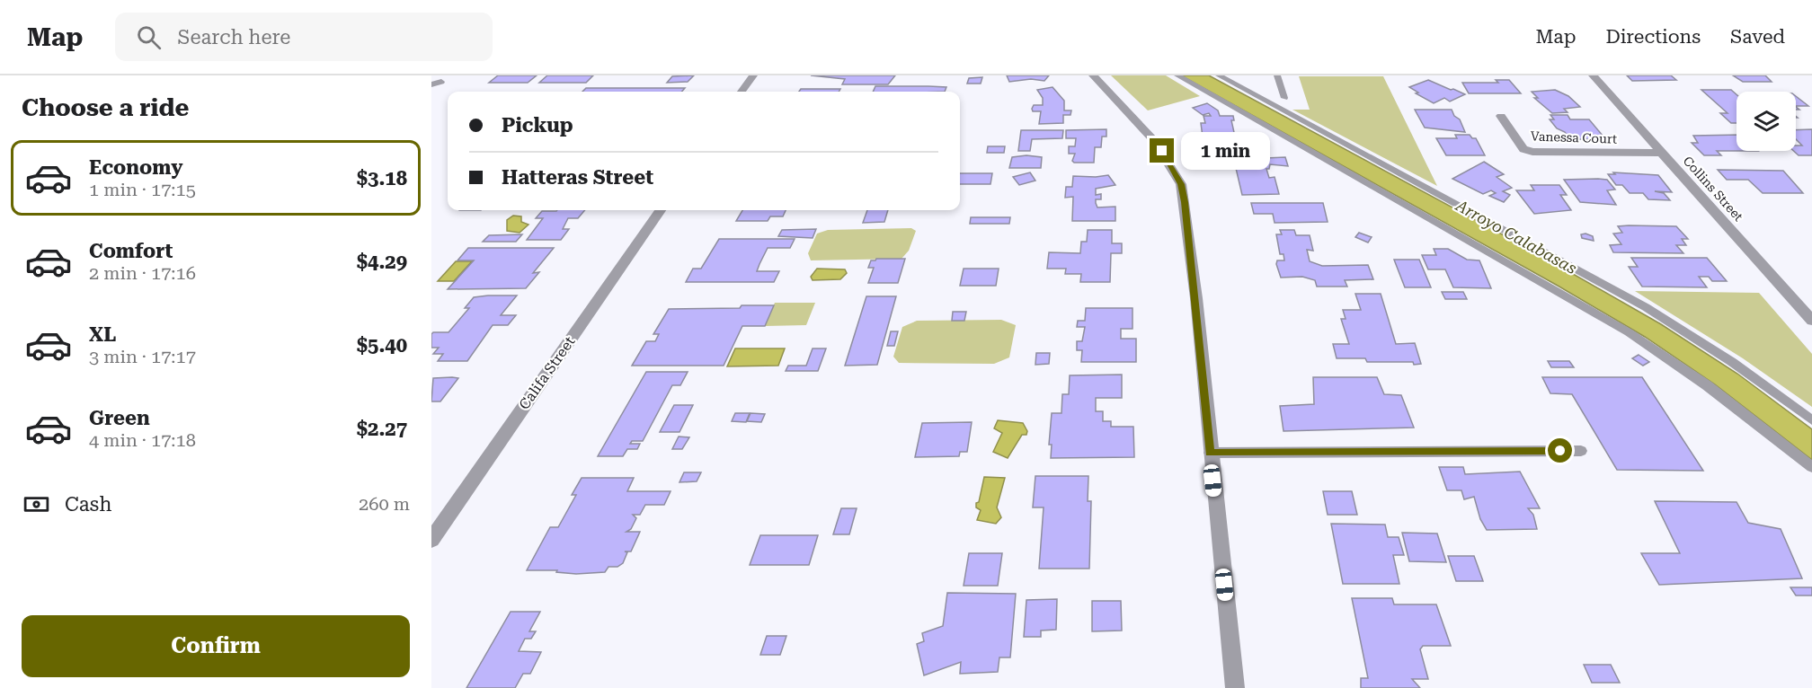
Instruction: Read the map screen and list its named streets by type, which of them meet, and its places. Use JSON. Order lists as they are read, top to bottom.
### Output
{
  "streets": {
    "street": ["Vanessa Court", "Collins Street", "Califa Street"]
  },
  "crossings": [
    ["Vanessa Court", "Collins Street"]
  ],
  "water": ["Arroyo Calabasas"],
  "page": {
    "header": "Map",
    "search": "Search here",
    "nav": ["Map", "Directions", "Saved"],
    "heading": "Choose a ride",
    "banner": ["Pickup", "Hatteras Street"],
    "bubble": "1 min",
    "list": [
      {
        "name": "Economy",
        "note": "1 min · 17:15",
        "value": "$3.18"
      },
      {
        "name": "Comfort",
        "note": "2 min · 17:16",
        "value": "$4.29"
      },
      {
        "name": "XL",
        "note": "3 min · 17:17",
        "value": "$5.40"
      },
      {
        "name": "Green",
        "note": "4 min · 17:18",
        "value": "$2.27"
      }
    ],
    "pay": ["Cash", "260 m"],
    "buttons": "Confirm"
  }
}
